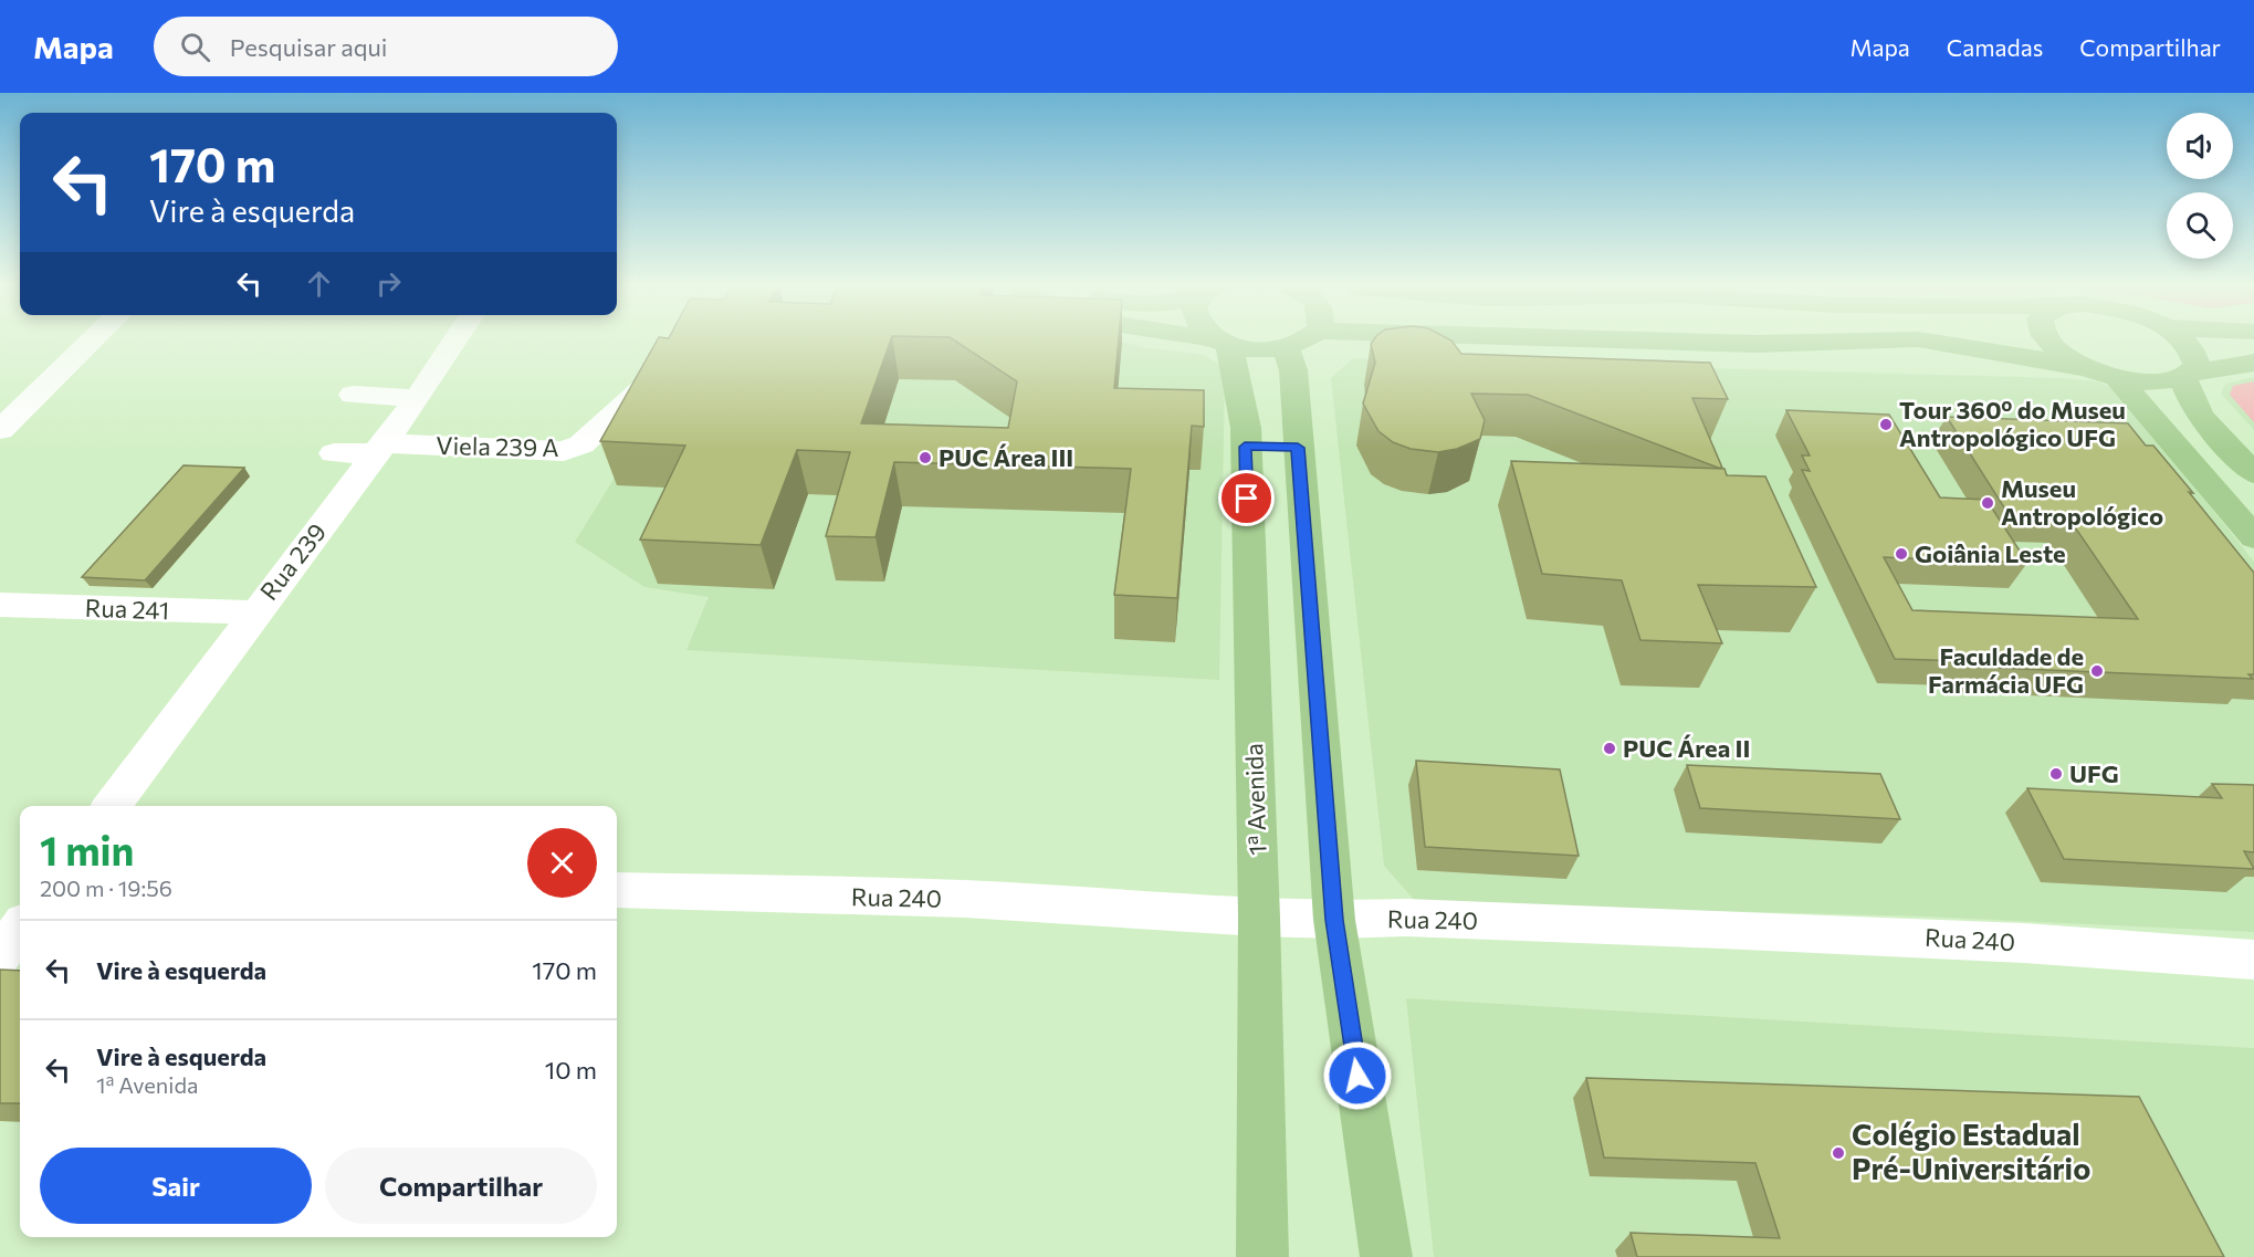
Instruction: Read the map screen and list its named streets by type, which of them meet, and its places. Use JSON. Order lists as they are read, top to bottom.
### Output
{
  "streets": {
    "main road": ["1ª Avenida"],
    "street": [
      "Viela 239 A",
      "Rua 239",
      "Rua 241",
      "Rua 240"
    ]
  },
  "crossings": [
    ["Viela 239 A", "Rua 239"],
    ["Rua 239", "Rua 241"],
    ["1ª Avenida", "Rua 240"]
  ],
  "places": [
    "Tour 360º do Museu Antropológico UFG",
    "PUC Área III",
    "Museu Antropológico",
    "Goiânia Leste",
    "Faculdade de Farmácia UFG",
    "PUC Área II",
    "UFG",
    "Colégio Estadual Pré-Universitário"
  ],
  "page": {
    "header": "Mapa",
    "search": "Pesquisar aqui",
    "nav": ["Mapa", "Camadas", "Compartilhar"],
    "turn": ["170 m", "Vire à esquerda"],
    "heading": ["1 min", "200 m · 19:56"],
    "list": [
      {
        "name": "Vire à esquerda",
        "value": "170 m"
      },
      {
        "name": "Vire à esquerda",
        "note": "1ª Avenida",
        "value": "10 m"
      }
    ],
    "buttons": ["Sair", "Compartilhar"]
  }
}
